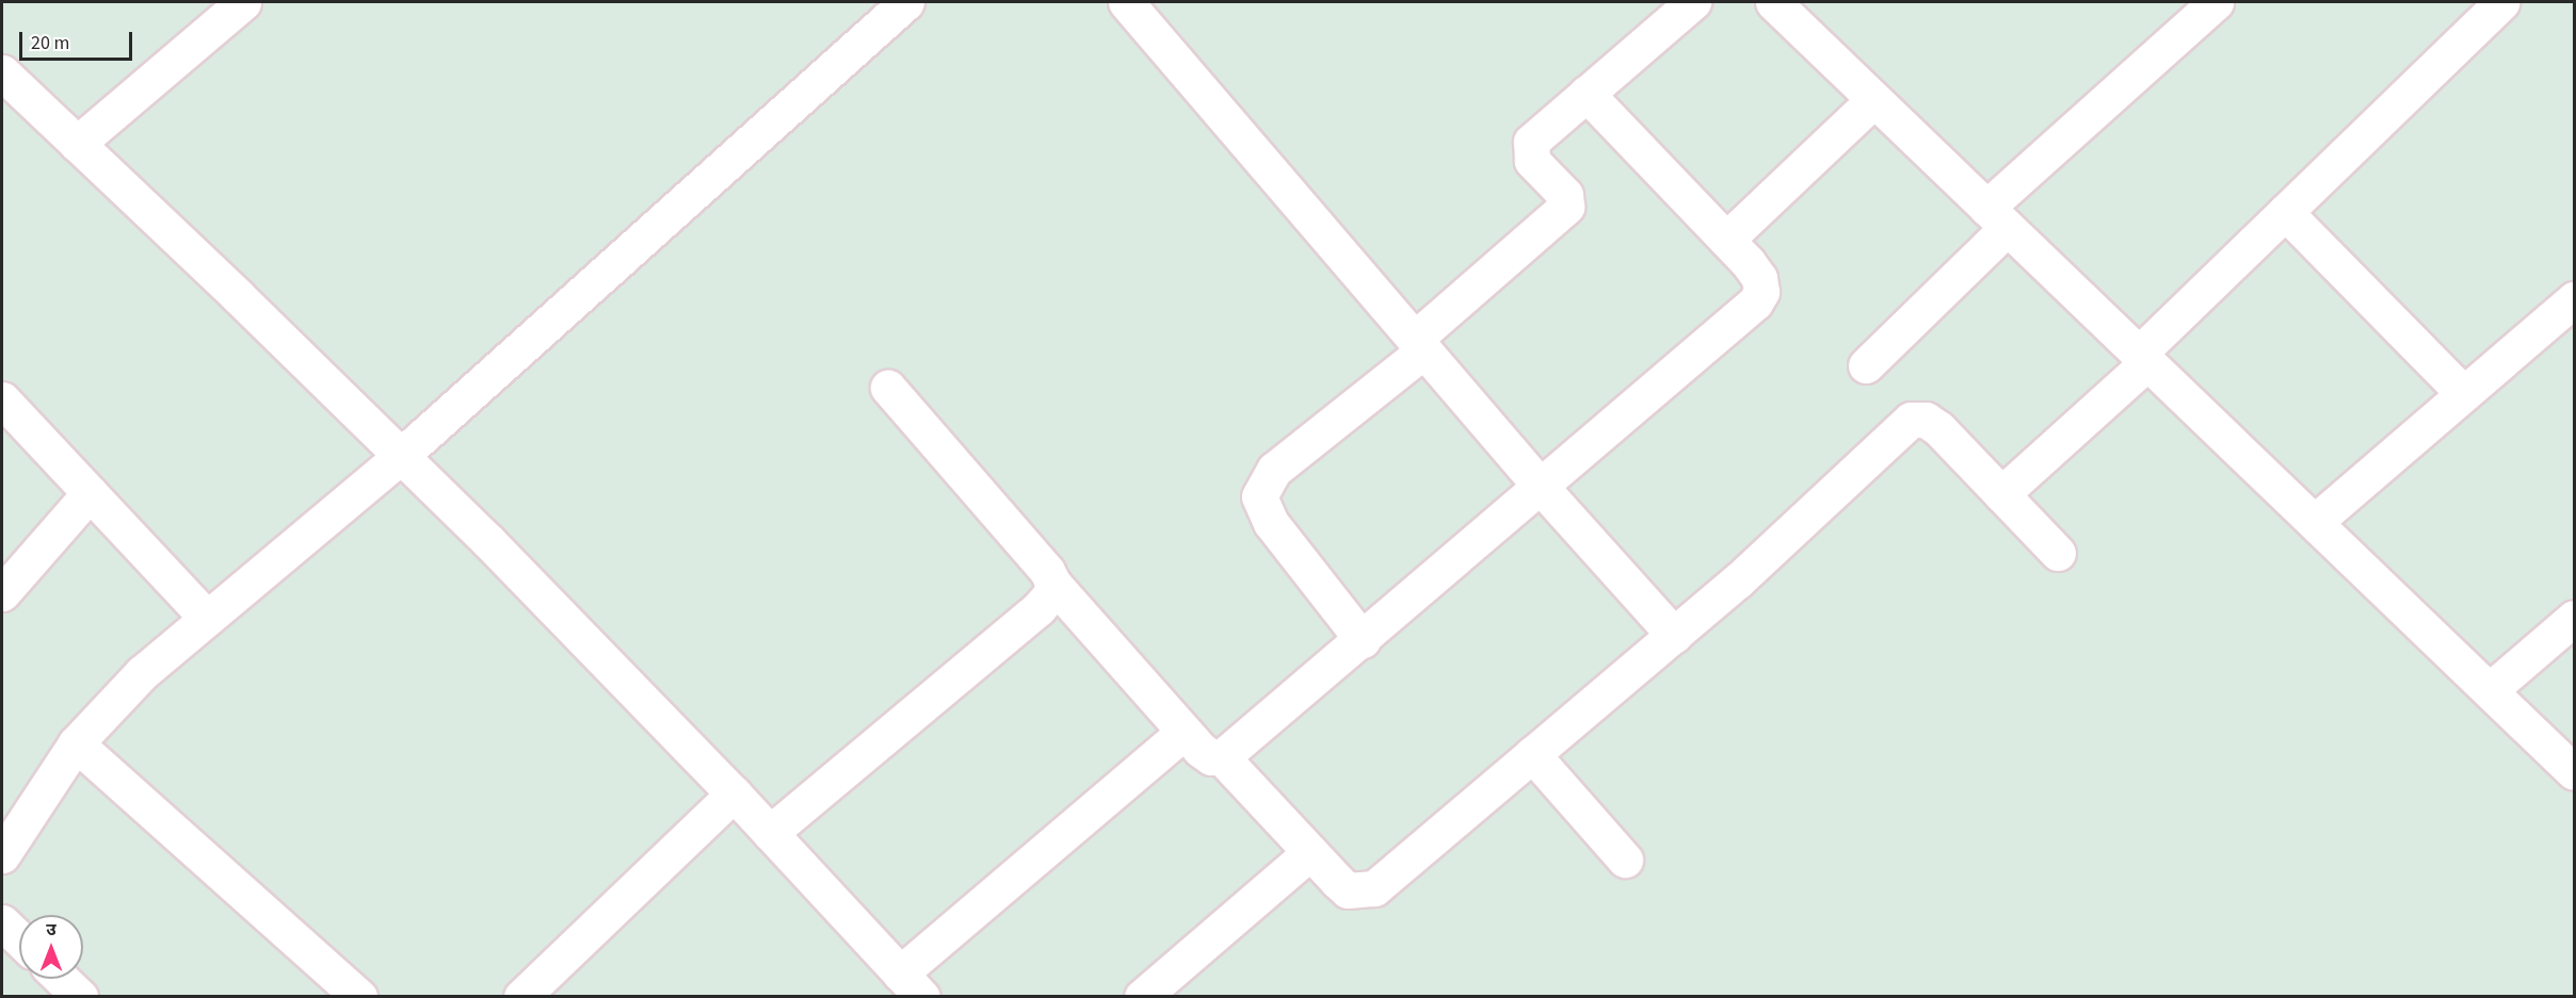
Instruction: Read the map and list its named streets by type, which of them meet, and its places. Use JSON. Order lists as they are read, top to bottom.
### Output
{
  "scale_bar": "20 m",
  "north": "top"
}
